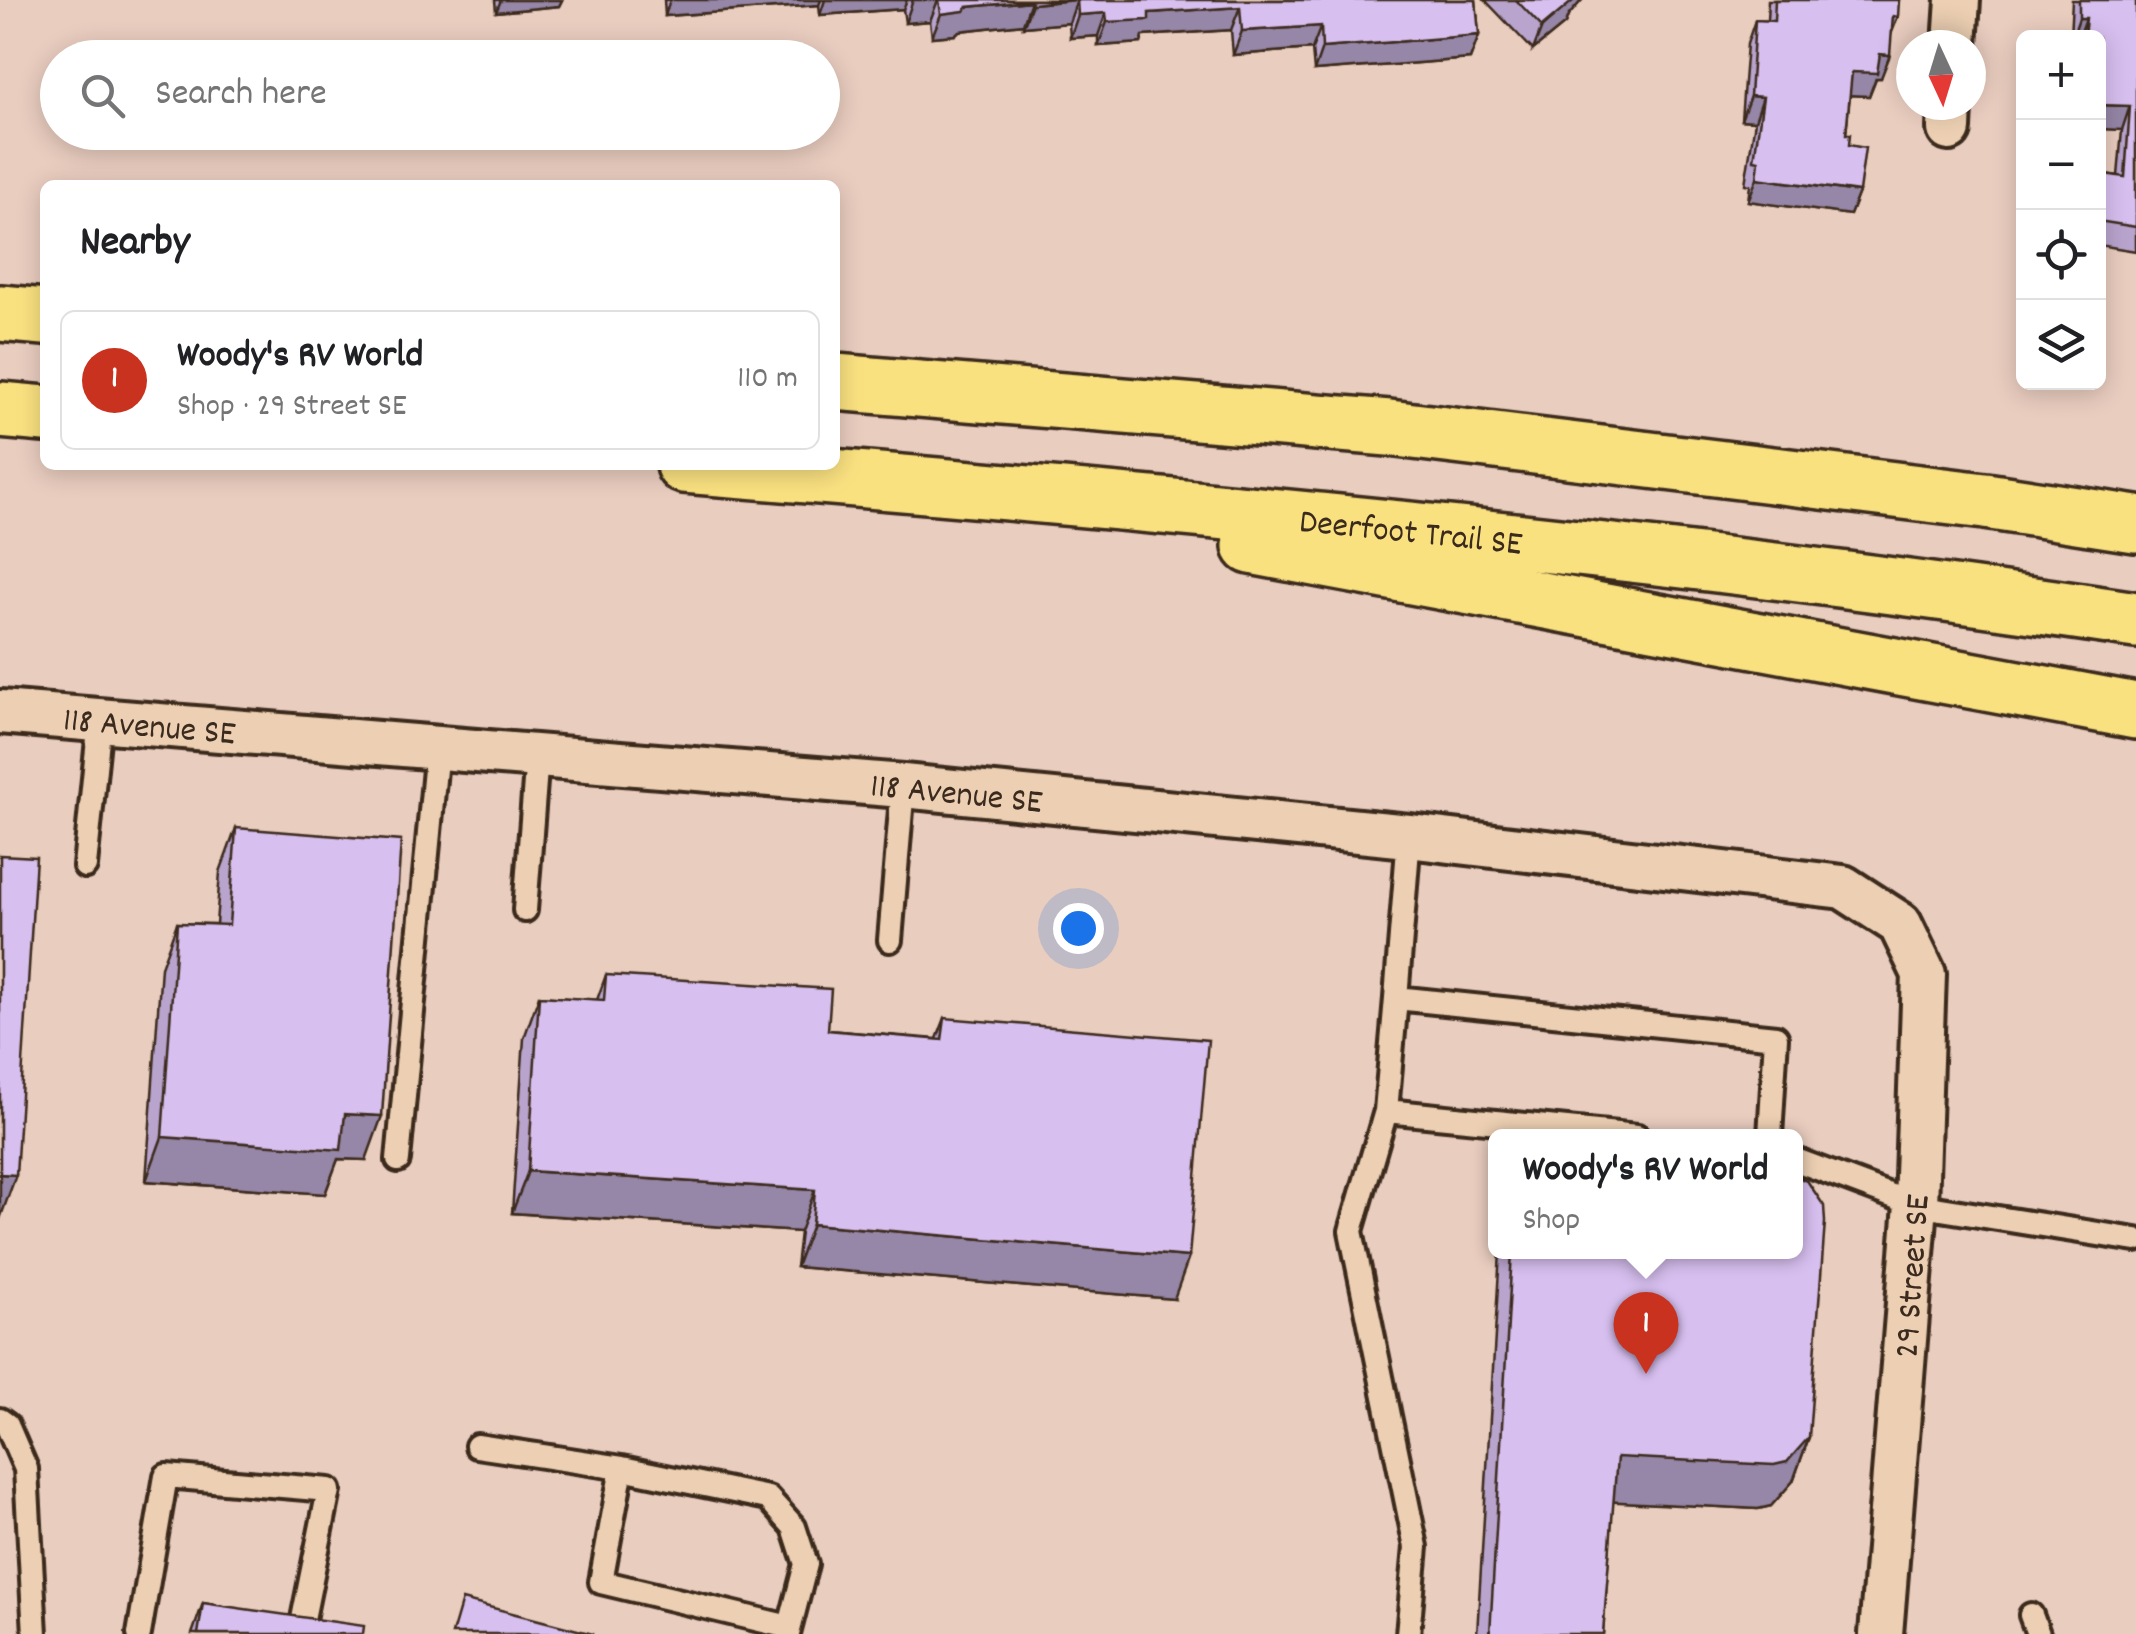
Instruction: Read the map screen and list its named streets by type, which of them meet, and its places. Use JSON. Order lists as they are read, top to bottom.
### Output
{
  "streets": {
    "highway": ["Deerfoot Trail SE"],
    "street": ["118 Avenue SE", "29 Street SE"]
  },
  "crossings": [
    ["118 Avenue SE", "29 Street SE"]
  ],
  "north": "bottom",
  "page": {
    "map_buttons": ["+", "−"],
    "search": "Search here",
    "heading": "Nearby",
    "list": [
      {
        "mark": "1",
        "name": "Woody's RV World",
        "note": "Shop · 29 Street SE",
        "value": "110 m"
      }
    ],
    "popup": ["Woody's RV World", "Shop"],
    "pins": "1"
  }
}
